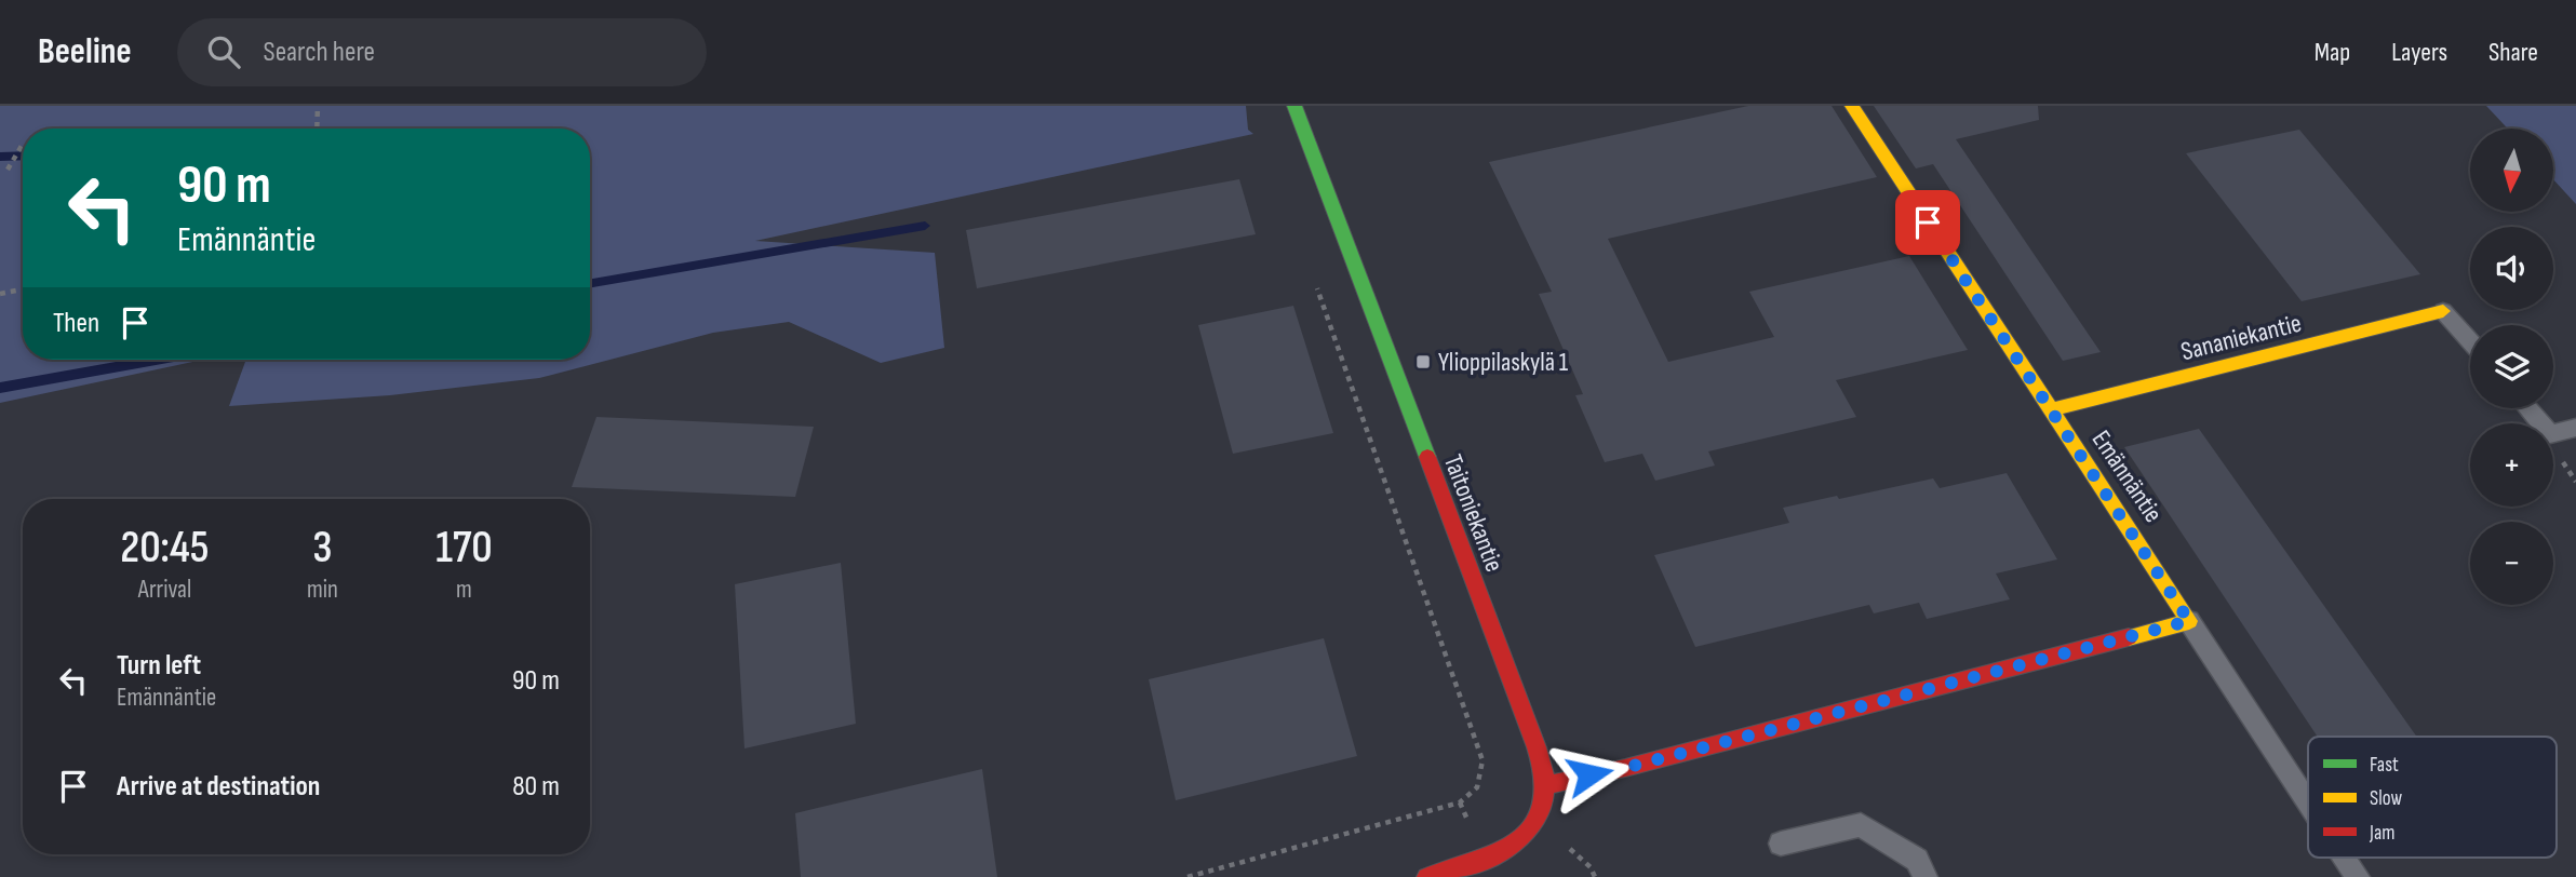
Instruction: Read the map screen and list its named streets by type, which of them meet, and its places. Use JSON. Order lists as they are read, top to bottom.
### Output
{
  "streets": {
    "street": ["Sananiekantie", "Emännäntie", "Taitoniekantie"]
  },
  "crossings": [
    ["Sananiekantie", "Emännäntie"]
  ],
  "places": {
    "transit": ["Ylioppilaskylä 1"]
  },
  "legend": ["Fast", "Slow", "Jam"],
  "north": "bottom",
  "page": {
    "header": "Beeline",
    "search": "Search here",
    "nav": ["Map", "Layers", "Share"],
    "map_buttons": ["+", "−"],
    "turn": ["90 m", "Emännäntie"],
    "then": "Then",
    "eta": [
      "20:45",
      "Arrival",
      "3",
      "min",
      "170",
      "m"
    ],
    "list": [
      {
        "name": "Turn left",
        "note": "Emännäntie",
        "value": "90 m"
      },
      {
        "name": "Arrive at destination",
        "value": "80 m"
      }
    ]
  }
}
